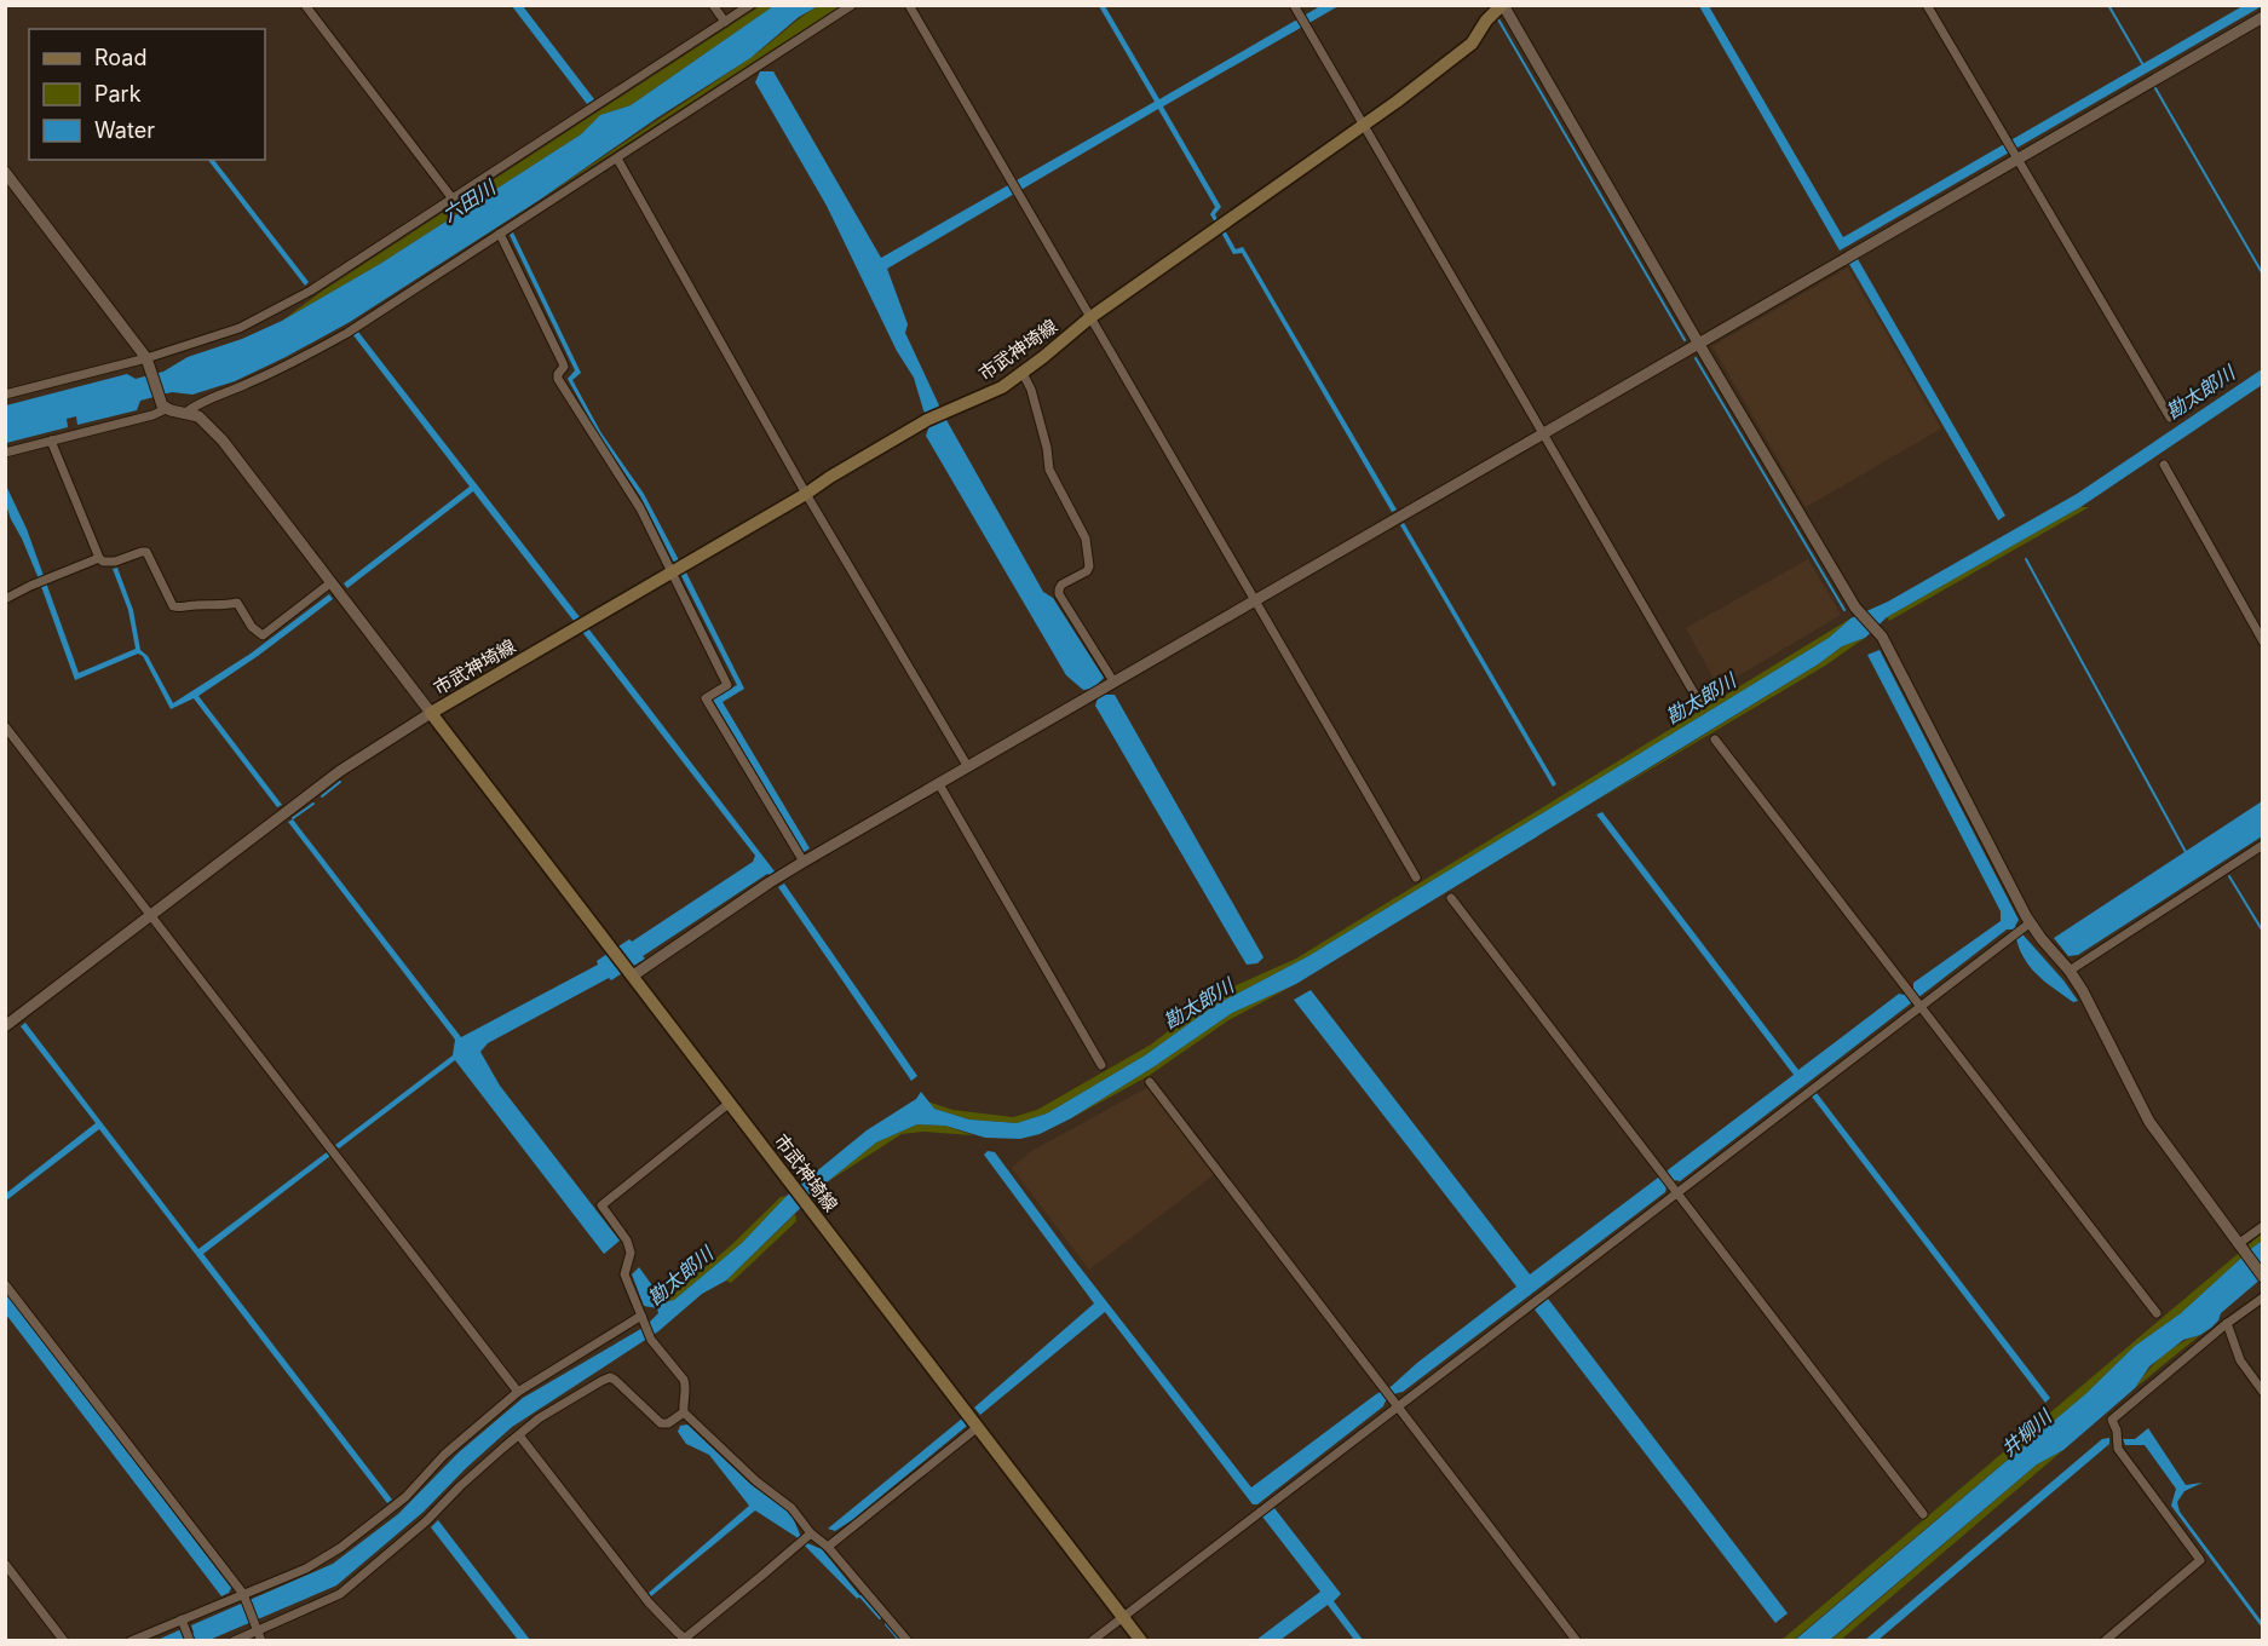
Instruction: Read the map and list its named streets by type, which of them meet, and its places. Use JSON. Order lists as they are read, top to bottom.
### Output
{
  "streets": {
    "main road": ["市武神埼線"]
  },
  "water": ["六田川", "勘太郎川", "井柳川"],
  "legend": ["Road", "Park", "Water"]
}
